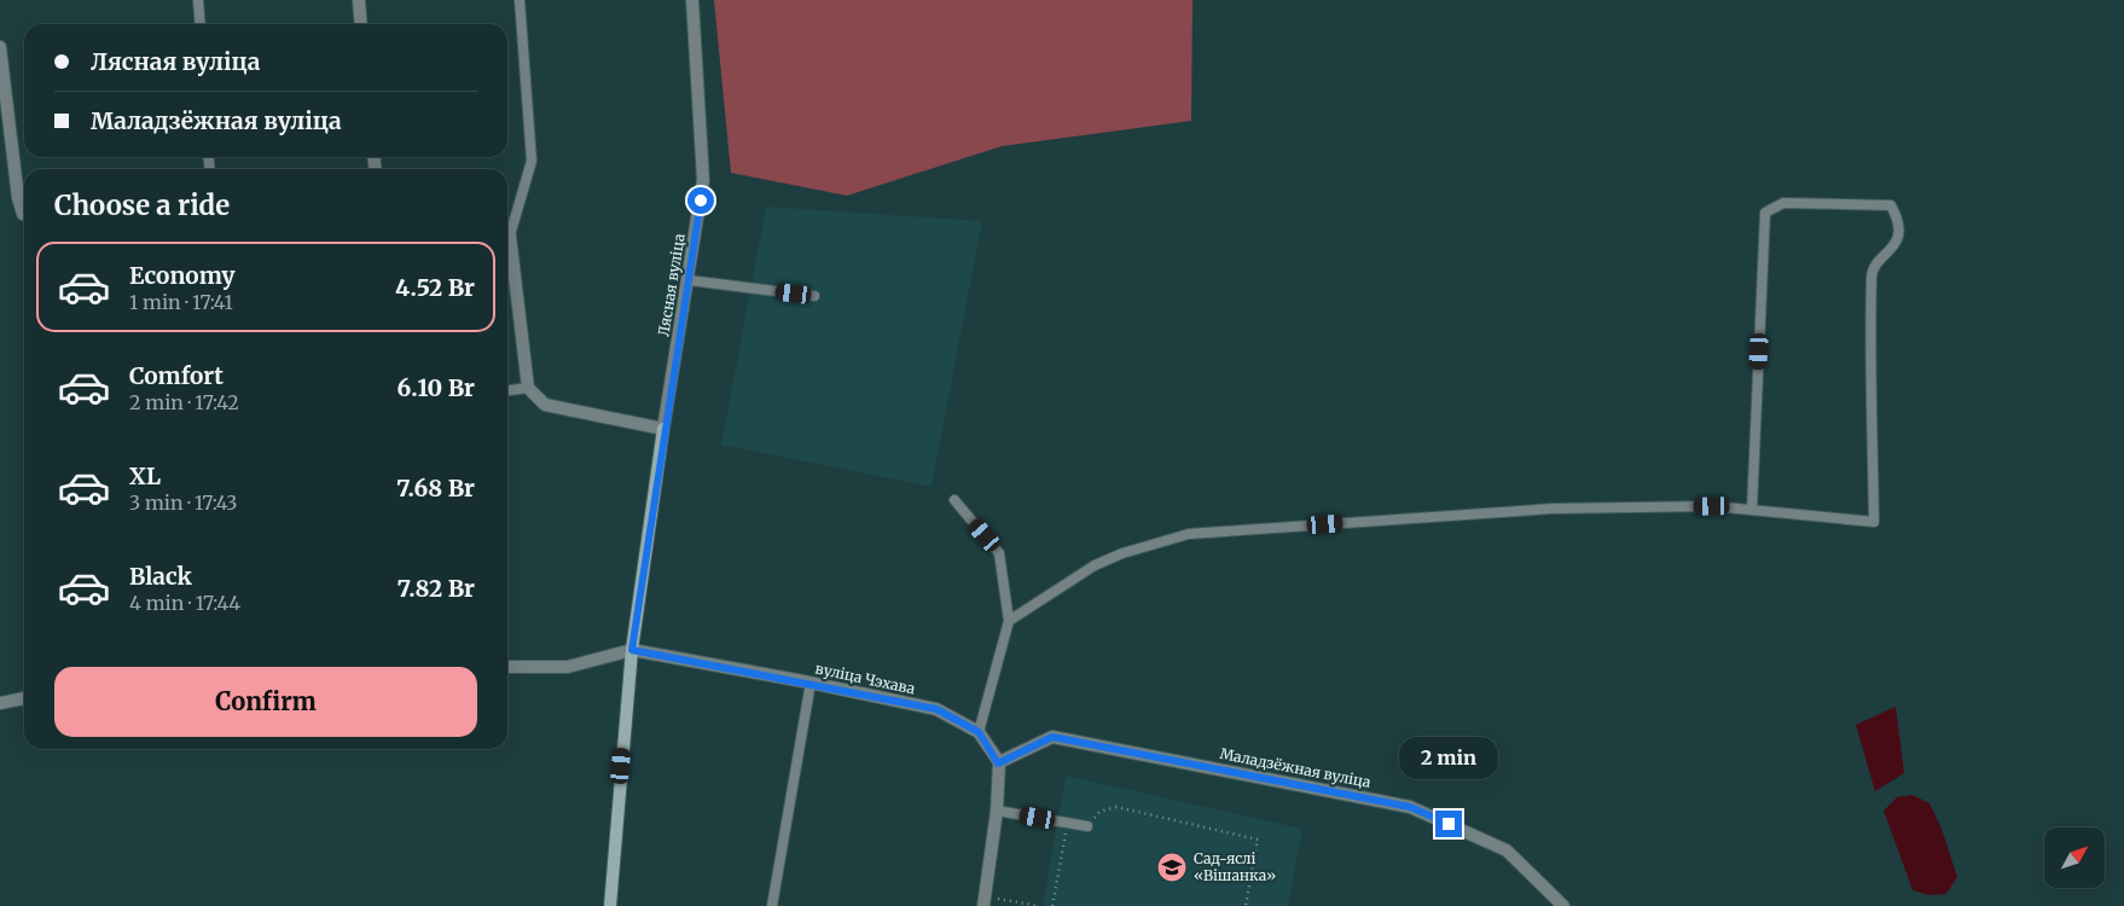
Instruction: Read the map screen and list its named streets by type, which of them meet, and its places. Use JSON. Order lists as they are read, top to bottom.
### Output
{
  "streets": {
    "street": ["Лясная вуліца", "вуліца Чэхава", "Маладзёжная вуліца"]
  },
  "crossings": [
    ["вуліца Чэхава", "Маладзёжная вуліца"]
  ],
  "places": {
    "school or university": ["Сад-яслі «Вішанка»"]
  },
  "north": "top right",
  "page": {
    "banner": ["Лясная вуліца", "Маладзёжная вуліца"],
    "heading": "Choose a ride",
    "list": [
      {
        "name": "Economy",
        "note": "1 min · 17:41",
        "value": "4.52 Br"
      },
      {
        "name": "Comfort",
        "note": "2 min · 17:42",
        "value": "6.10 Br"
      },
      {
        "name": "XL",
        "note": "3 min · 17:43",
        "value": "7.68 Br"
      },
      {
        "name": "Black",
        "note": "4 min · 17:44",
        "value": "7.82 Br"
      }
    ],
    "buttons": "Confirm",
    "bubble": "2 min"
  }
}
